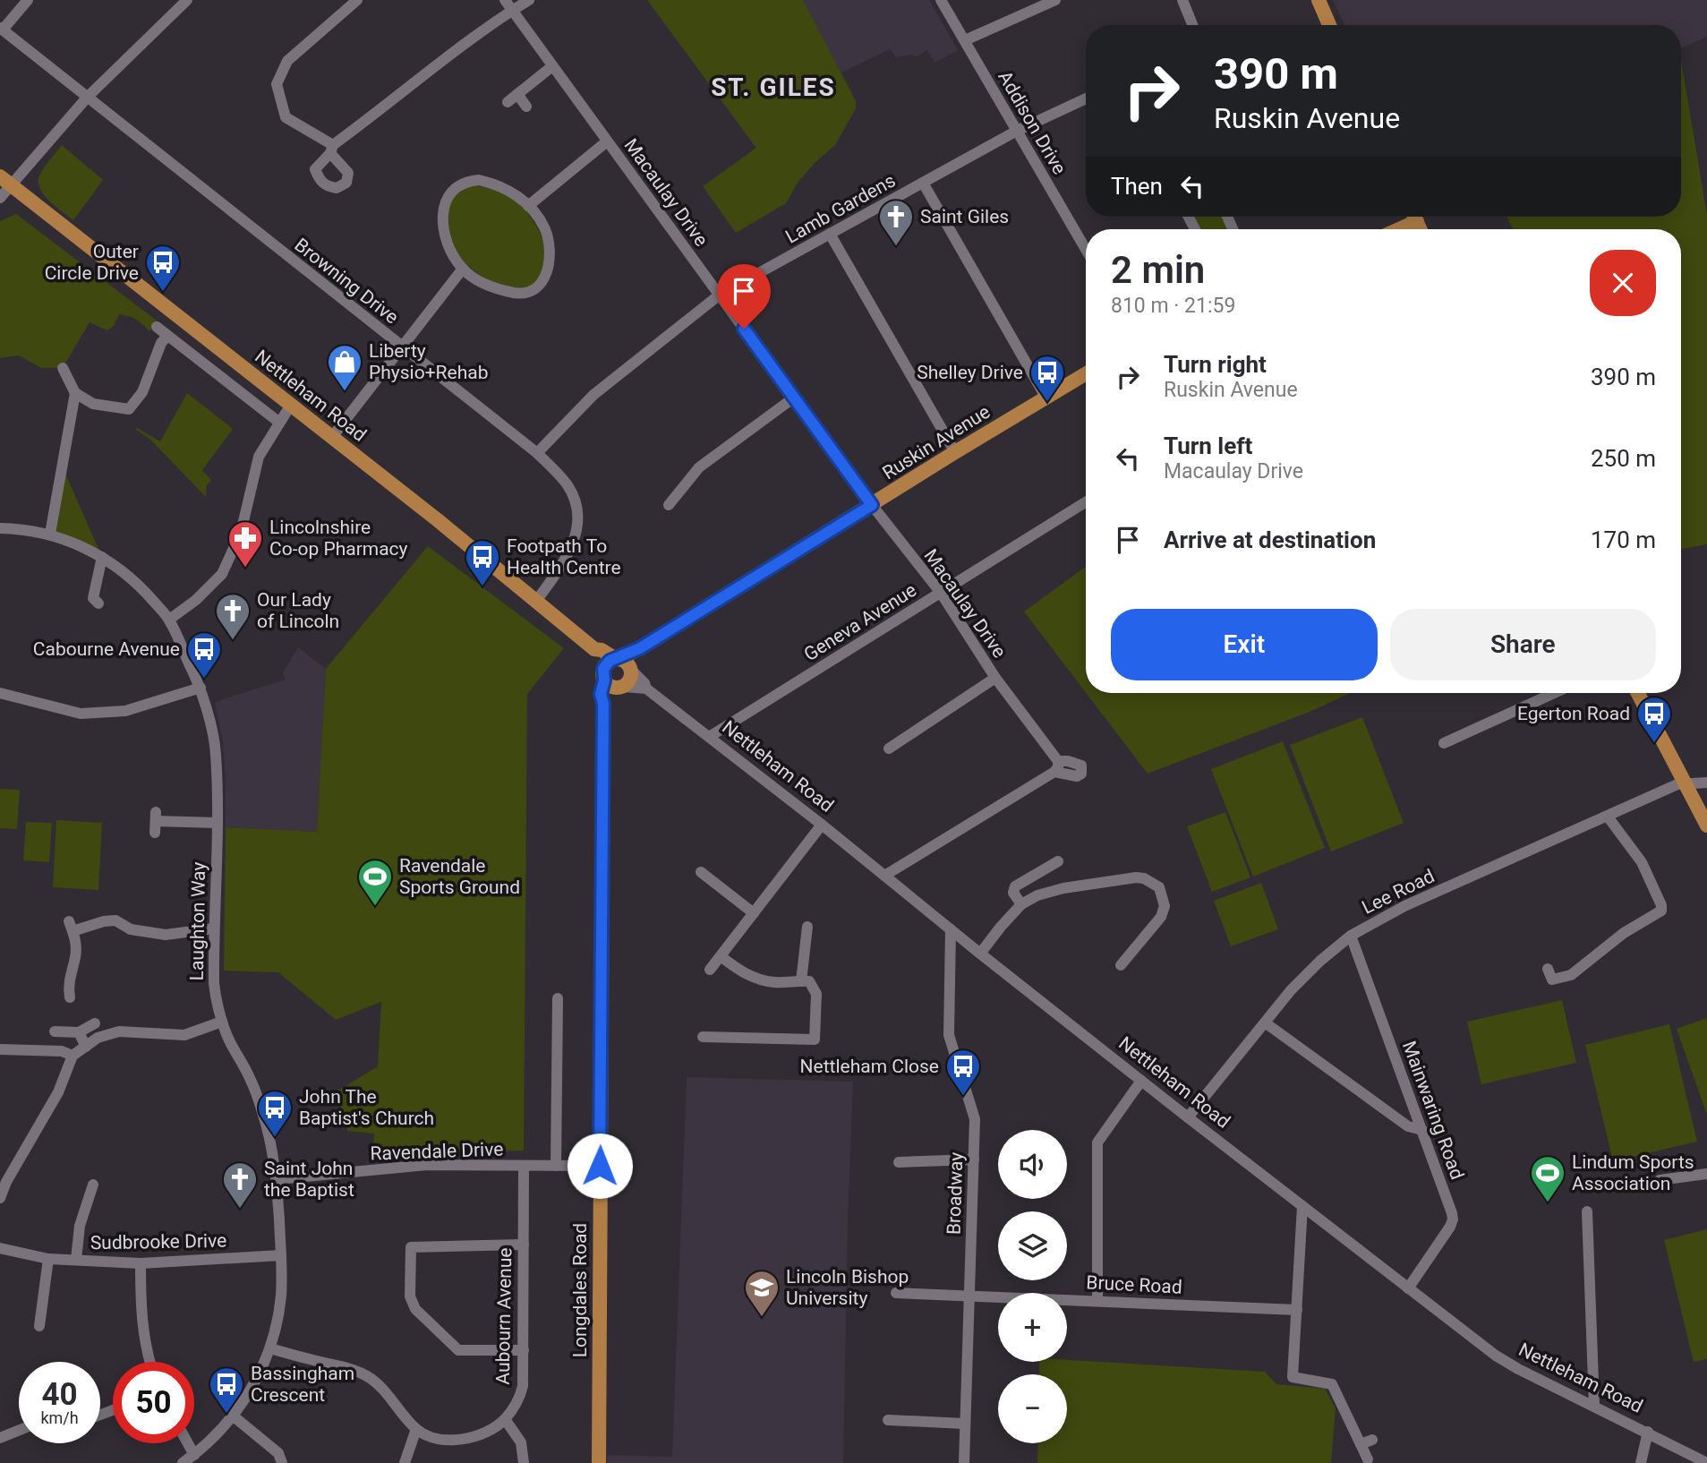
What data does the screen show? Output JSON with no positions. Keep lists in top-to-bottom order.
{
  "streets": {
    "main road": ["Nettleham Road", "Ruskin Avenue", "Longdales Road"],
    "street": [
      "Addison Drive",
      "Macaulay Drive",
      "Lamb Gardens",
      "Browning Drive",
      "Geneva Avenue",
      "Lee Road",
      "Laughton Way",
      "Mainwaring Road",
      "Ravendale Drive",
      "Broadway",
      "Sudbrooke Drive",
      "Bruce Road",
      "Aubourn Avenue"
    ]
  },
  "crossings": [
    ["Addison Drive", "Lamb Gardens"],
    ["Macaulay Drive", "Lamb Gardens"],
    ["Macaulay Drive", "Nettleham Road"],
    ["Macaulay Drive", "Ruskin Avenue"],
    ["Macaulay Drive", "Geneva Avenue"],
    ["Lamb Gardens", "Browning Drive"],
    ["Browning Drive", "Nettleham Road"],
    ["Nettleham Road", "Ruskin Avenue"],
    ["Nettleham Road", "Geneva Avenue"],
    ["Nettleham Road", "Lee Road"],
    ["Nettleham Road", "Mainwaring Road"],
    ["Nettleham Road", "Broadway"],
    ["Nettleham Road", "Longdales Road"],
    ["Ruskin Avenue", "Longdales Road"],
    ["Lee Road", "Mainwaring Road"],
    ["Laughton Way", "Ravendale Drive"],
    ["Laughton Way", "Sudbrooke Drive"],
    ["Ravendale Drive", "Longdales Road"],
    ["Ravendale Drive", "Aubourn Avenue"],
    ["Broadway", "Bruce Road"]
  ],
  "districts": ["ST. GILES"],
  "places": {
    "church": ["Saint Giles", "Our Lady of Lincoln", "Saint John the Baptist"],
    "bus stop": [
      "Outer Circle Drive",
      "Shelley Drive",
      "Footpath To Health Centre",
      "Cabourne Avenue",
      "Egerton Road",
      "Nettleham Close",
      "John The Baptist's Church",
      "Bassingham Crescent"
    ],
    "shop": ["Liberty Physio+Rehab"],
    "pharmacy": ["Lincolnshire Co-op Pharmacy"],
    "sports": ["Ravendale Sports Ground", "Lindum Sports Association"],
    "school or university": ["Lincoln Bishop University"]
  },
  "page": {
    "turn": ["390 m", "Ruskin Avenue"],
    "then": "Then",
    "heading": ["2 min", "810 m · 21:59"],
    "list": [
      {
        "name": "Turn right",
        "note": "Ruskin Avenue",
        "value": "390 m"
      },
      {
        "name": "Turn left",
        "note": "Macaulay Drive",
        "value": "250 m"
      },
      {
        "name": "Arrive at destination",
        "value": "170 m"
      }
    ],
    "buttons": ["Exit", "Share"],
    "map_buttons": ["+", "−"],
    "speed": "40 km/h",
    "limit": "50"
  }
}
